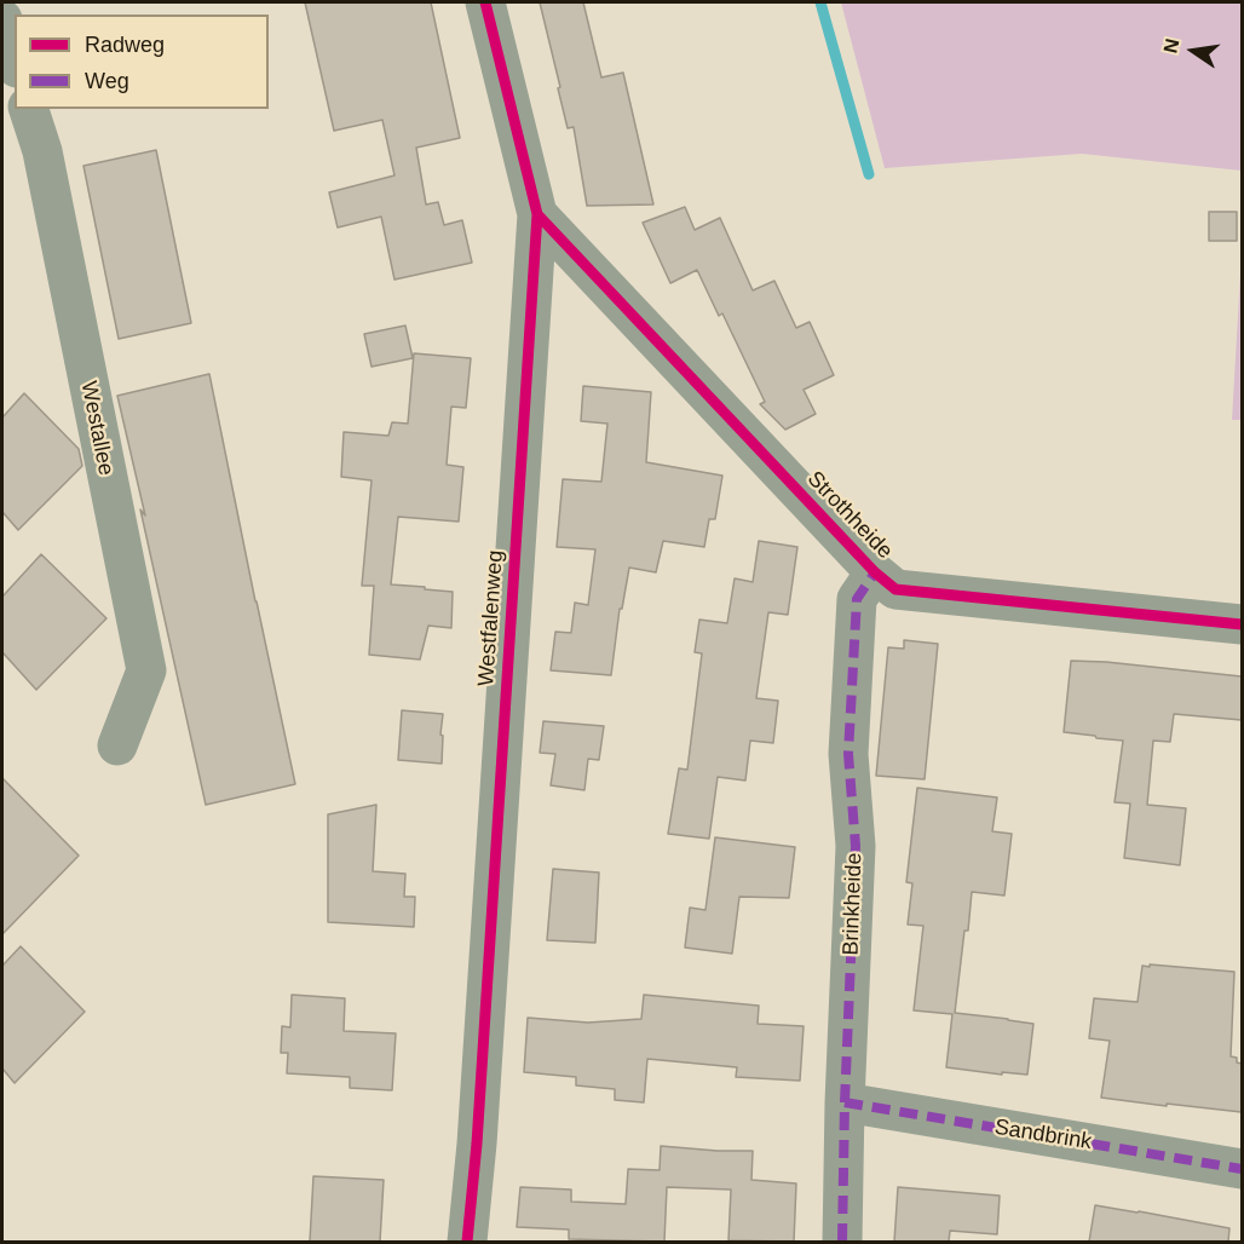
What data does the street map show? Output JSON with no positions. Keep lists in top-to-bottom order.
{
  "streets": {
    "street": [
      "Westallee",
      "Strothheide",
      "Westfalenweg",
      "Brinkheide",
      "Sandbrink"
    ]
  },
  "crossings": [
    ["Strothheide", "Westfalenweg"],
    ["Strothheide", "Brinkheide"],
    ["Brinkheide", "Sandbrink"]
  ],
  "legend": ["Radweg", "Weg"],
  "north": "left"
}
